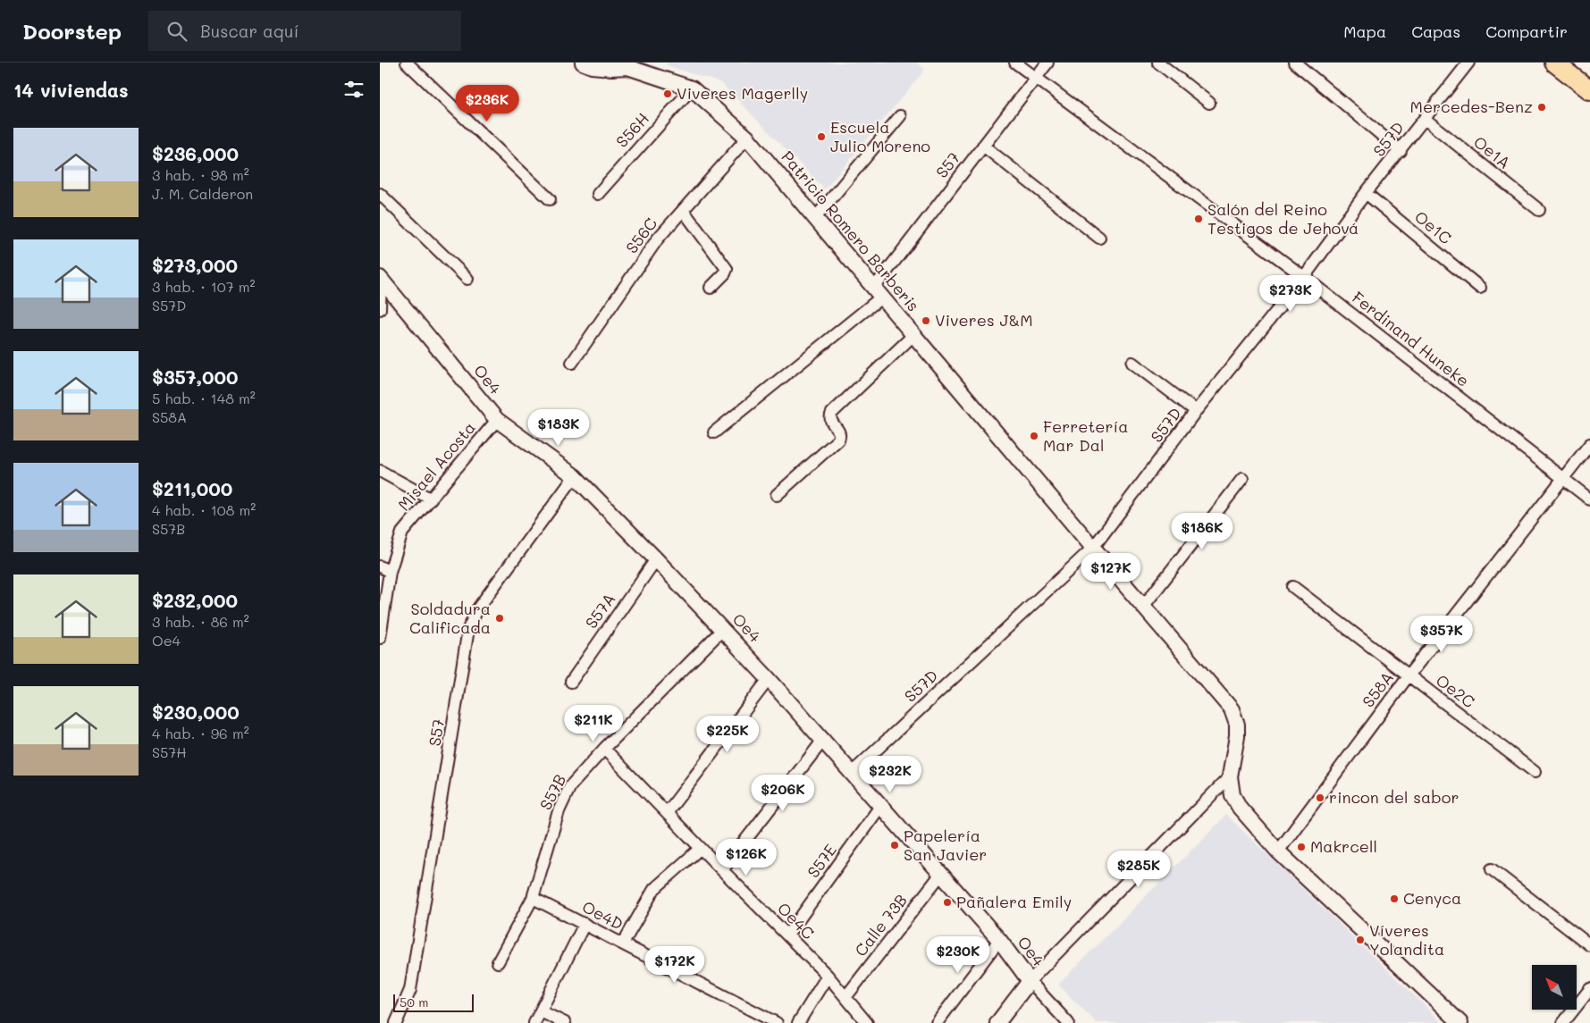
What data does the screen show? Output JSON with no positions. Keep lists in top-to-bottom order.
{
  "streets": {
    "street": [
      "S56H",
      "S57D",
      "Oe1A",
      "S57",
      "Oe1C",
      "Patricio Romero Barberis",
      "S56C",
      "Ferdinand Huneke",
      "Oe4",
      "Misael Acosta",
      "S57A",
      "S58A",
      "Oe2C",
      "S57B",
      "S57E",
      "Oe4D",
      "Oe4C",
      "Calle 73B"
    ]
  },
  "crossings": [
    ["S56H", "Patricio Romero Barberis"],
    ["S57D", "Oe1A"],
    ["S57D", "Oe1C"],
    ["S57D", "Patricio Romero Barberis"],
    ["S57D", "Ferdinand Huneke"],
    ["S57D", "Oe4"],
    ["S57", "Patricio Romero Barberis"],
    ["S57", "Ferdinand Huneke"],
    ["S57", "Oe4"],
    ["Patricio Romero Barberis", "S56C"],
    ["Patricio Romero Barberis", "S58A"],
    ["Ferdinand Huneke", "S58A"],
    ["Oe4", "Misael Acosta"],
    ["Oe4", "S57A"],
    ["Oe4", "S57B"],
    ["Oe4", "S57E"],
    ["Oe4", "Calle 73B"],
    ["S58A", "Oe2C"],
    ["S57B", "Oe4D"],
    ["S57B", "Oe4C"],
    ["S57E", "Oe4C"],
    ["Oe4C", "Calle 73B"]
  ],
  "places": [
    "Viveres Magerlly",
    "Mercedes-Benz",
    "Escuela Julio Moreno",
    "Salón del Reino Testigos de Jehová",
    "Viveres J&M",
    "Ferretería Mar Dal",
    "Soldadura Calificada",
    "rincon del sabor",
    "Papelería San Javier",
    "Makrcell",
    "Cenyca",
    "Pañalera Emily",
    "Víveres Yolandita"
  ],
  "scale_bar": "50 m",
  "north": "top left",
  "page": {
    "header": "Doorstep",
    "search": "Buscar aquí",
    "nav": ["Mapa", "Capas", "Compartir"],
    "heading": "14 viviendas",
    "price": [
      "$236K",
      "$273K",
      "$183K",
      "$186K",
      "$127K",
      "$357K",
      "$211K",
      "$225K",
      "$232K",
      "$206K",
      "$126K",
      "$285K",
      "$230K",
      "$172K"
    ],
    "list": [
      {
        "name": "$236,000",
        "note": "3 hab. · 98 m² · J. M. Calderon"
      },
      {
        "name": "$273,000",
        "note": "3 hab. · 107 m² · S57D"
      },
      {
        "name": "$357,000",
        "note": "5 hab. · 148 m² · S58A"
      },
      {
        "name": "$211,000",
        "note": "4 hab. · 108 m² · S57B"
      },
      {
        "name": "$232,000",
        "note": "3 hab. · 86 m² · Oe4"
      },
      {
        "name": "$230,000",
        "note": "4 hab. · 96 m² · S57H"
      }
    ],
    "scale": "50 m"
  }
}
